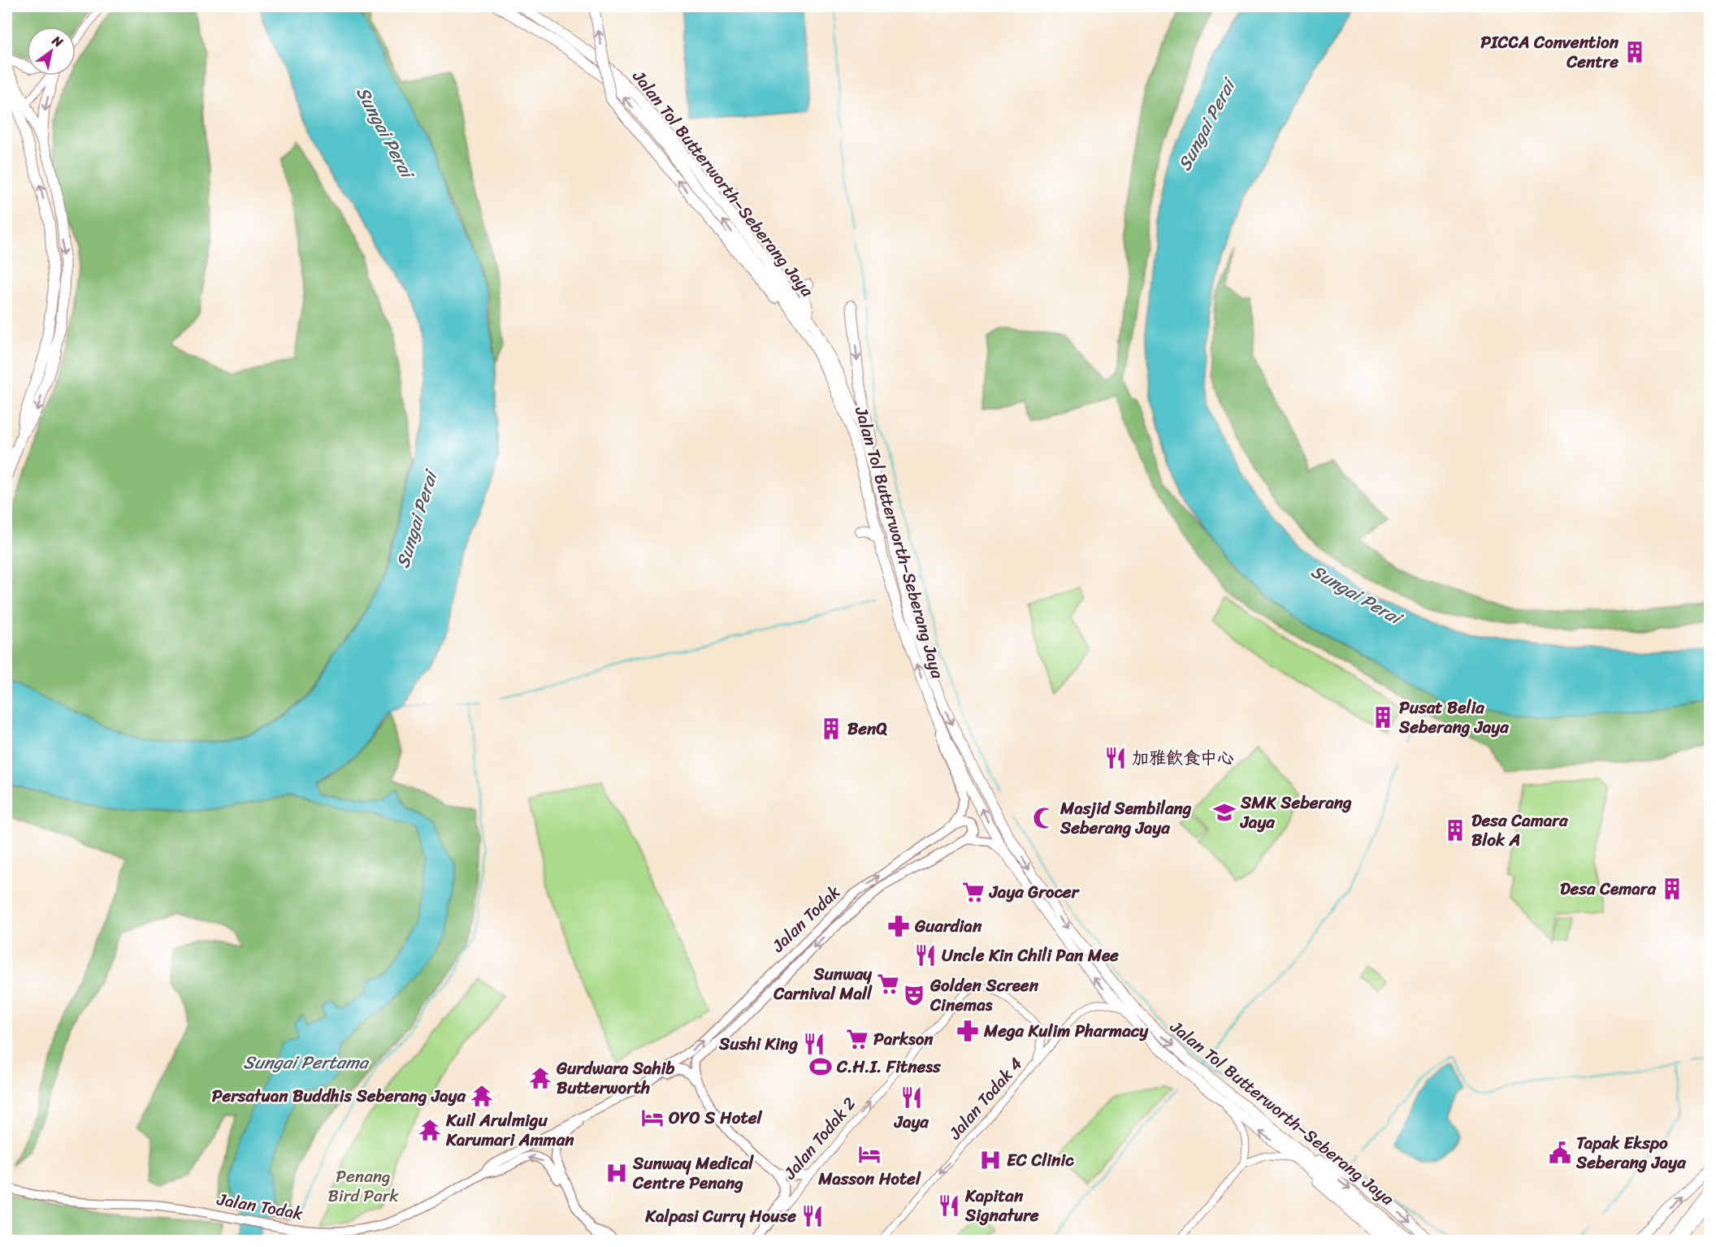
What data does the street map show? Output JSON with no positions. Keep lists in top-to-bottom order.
{
  "streets": {
    "highway": ["Jalan Tol Butterworth–Seberang Jaya"],
    "main road": ["Jalan Todak", "Jalan Todak 2"],
    "street": ["Jalan Todak 4"]
  },
  "crossings": [
    ["Jalan Tol Butterworth–Seberang Jaya", "Jalan Todak 4"],
    ["Jalan Todak 4", "Jalan Todak 2"]
  ],
  "one_way": ["Jalan Todak 4"],
  "water": ["Sungai Perai", "Sungai Pertama"],
  "parks": ["Penang Bird Park"],
  "places": {
    "building": [
      "PICCA Convention Centre",
      "Pusat Belia Seberang Jaya",
      "BenQ",
      "Desa Camara Blok A",
      "Desa Cemara"
    ],
    "restaurant": [
      "加雅飲食中心",
      "Uncle Kin Chili Pan Mee",
      "Sushi King",
      "Jaya",
      "Kapitan Signature",
      "Kalpasi Curry House"
    ],
    "school or university": ["SMK Seberang Jaya"],
    "mosque": ["Masjid Sembilang Seberang Jaya"],
    "supermarket": ["Jaya Grocer", "Sunway Carnival Mall", "Parkson"],
    "pharmacy": ["Guardian", "Mega Kulim Pharmacy"],
    "theatre": ["Golden Screen Cinemas"],
    "sports": ["C.H.I. Fitness"],
    "temple": ["Gurdwara Sahib Butterworth", "Persatuan Buddhis Seberang Jaya", "Kuil Arulmigu Karumari Amman"],
    "hotel": ["OYO S Hotel", "Masson Hotel"],
    "public building": ["Tapak Ekspo Seberang Jaya"],
    "hospital": ["EC Clinic", "Sunway Medical Centre Penang"]
  },
  "north": "top right"
}
